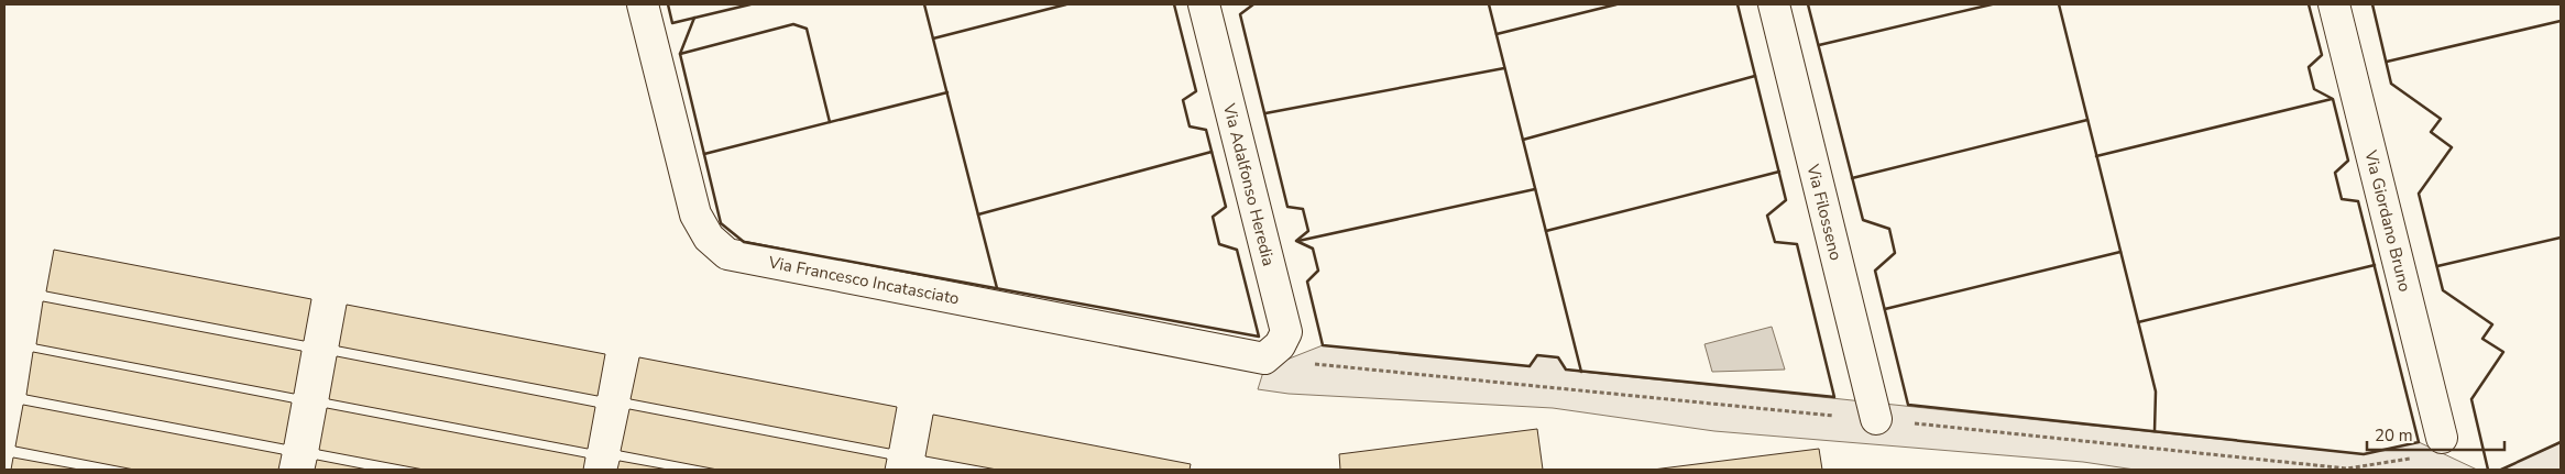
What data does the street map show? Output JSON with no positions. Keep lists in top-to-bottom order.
{
  "streets": {
    "street": [
      "Via Adalfonso Heredia",
      "Via Filosseno",
      "Via Giordano Bruno",
      "Via Francesco Incatasciato"
    ]
  },
  "crossings": [
    ["Via Adalfonso Heredia", "Via Francesco Incatasciato"]
  ],
  "scale_bar": "20 m"
}
